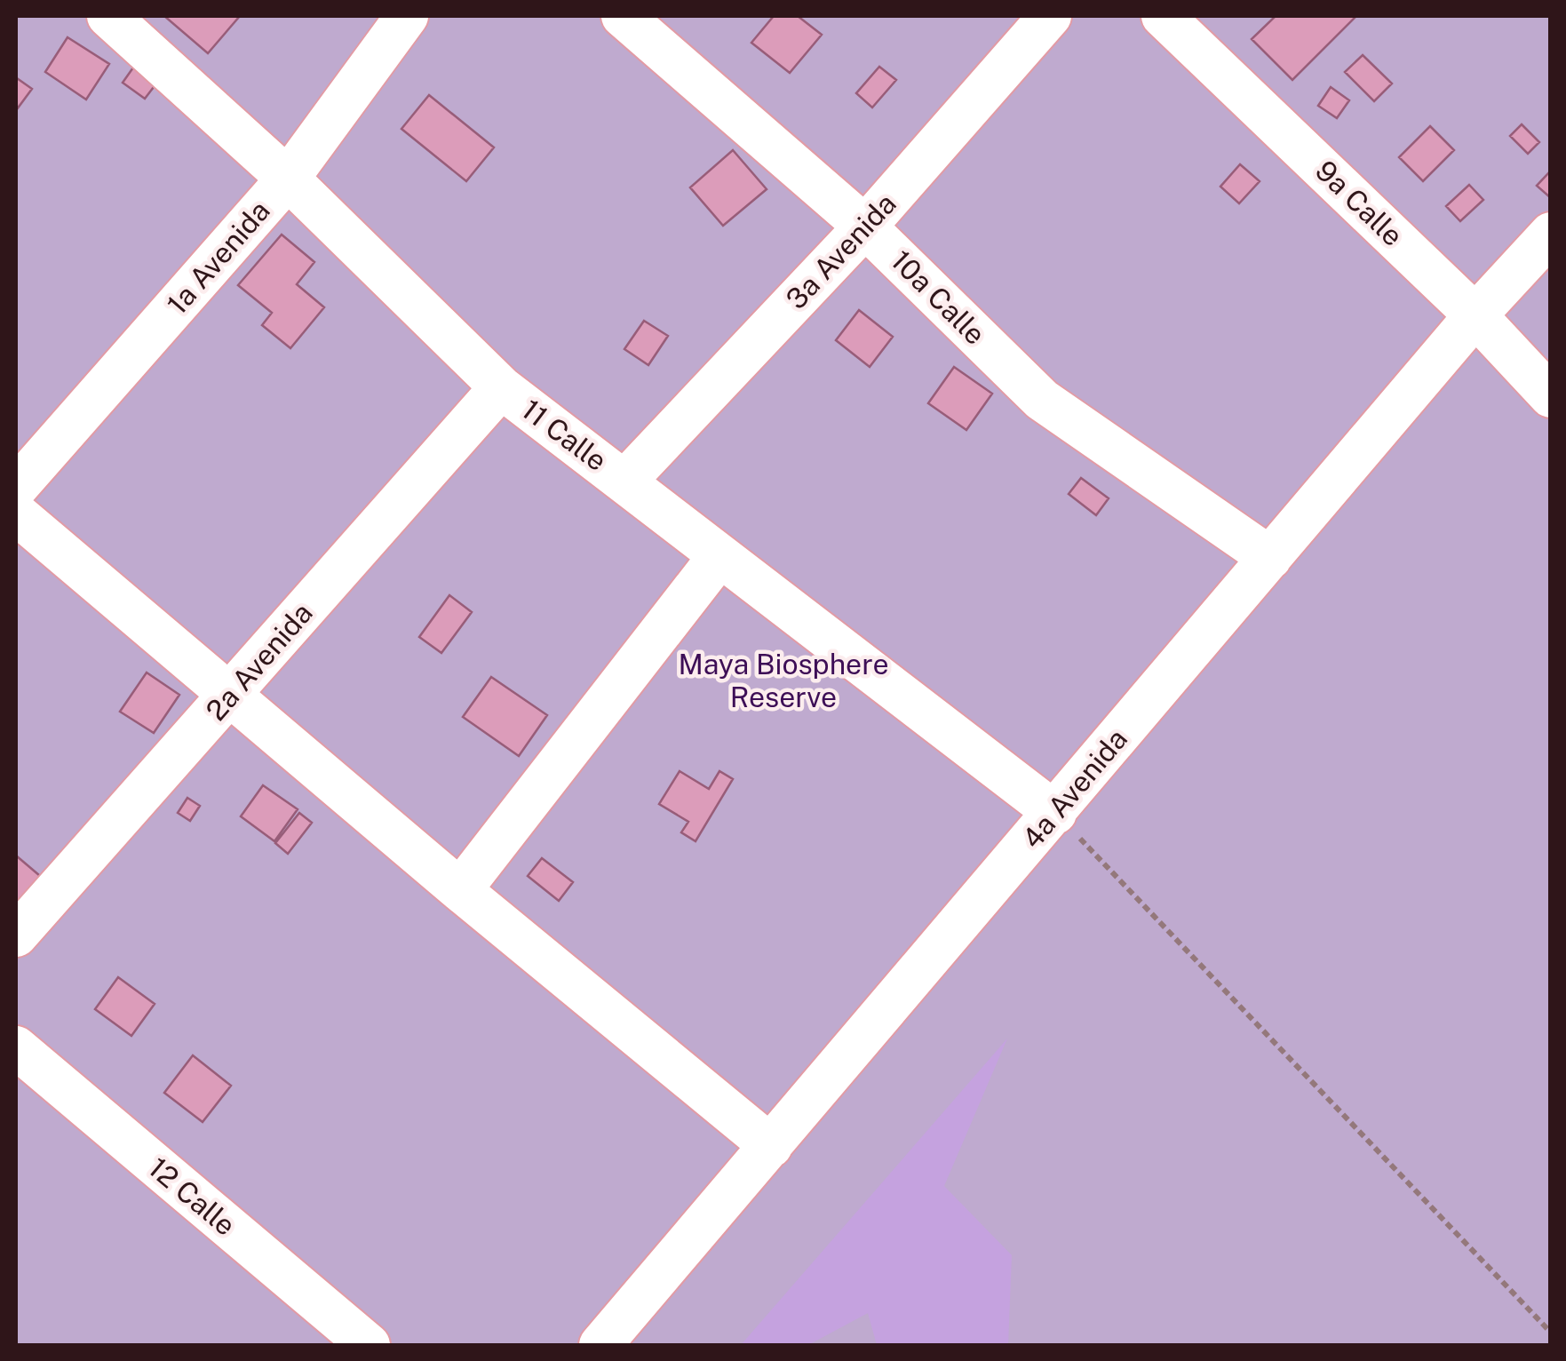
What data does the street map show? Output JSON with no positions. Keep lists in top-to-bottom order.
{
  "streets": {
    "street": [
      "9a Calle",
      "3a Avenida",
      "1a Avenida",
      "10a Calle",
      "11 Calle",
      "2a Avenida",
      "4a Avenida",
      "12 Calle"
    ]
  },
  "crossings": [
    ["9a Calle", "4a Avenida"],
    ["3a Avenida", "10a Calle"],
    ["3a Avenida", "11 Calle"],
    ["1a Avenida", "11 Calle"],
    ["10a Calle", "4a Avenida"],
    ["11 Calle", "2a Avenida"],
    ["11 Calle", "4a Avenida"]
  ],
  "parks": ["Maya Biosphere Reserve"]
}
